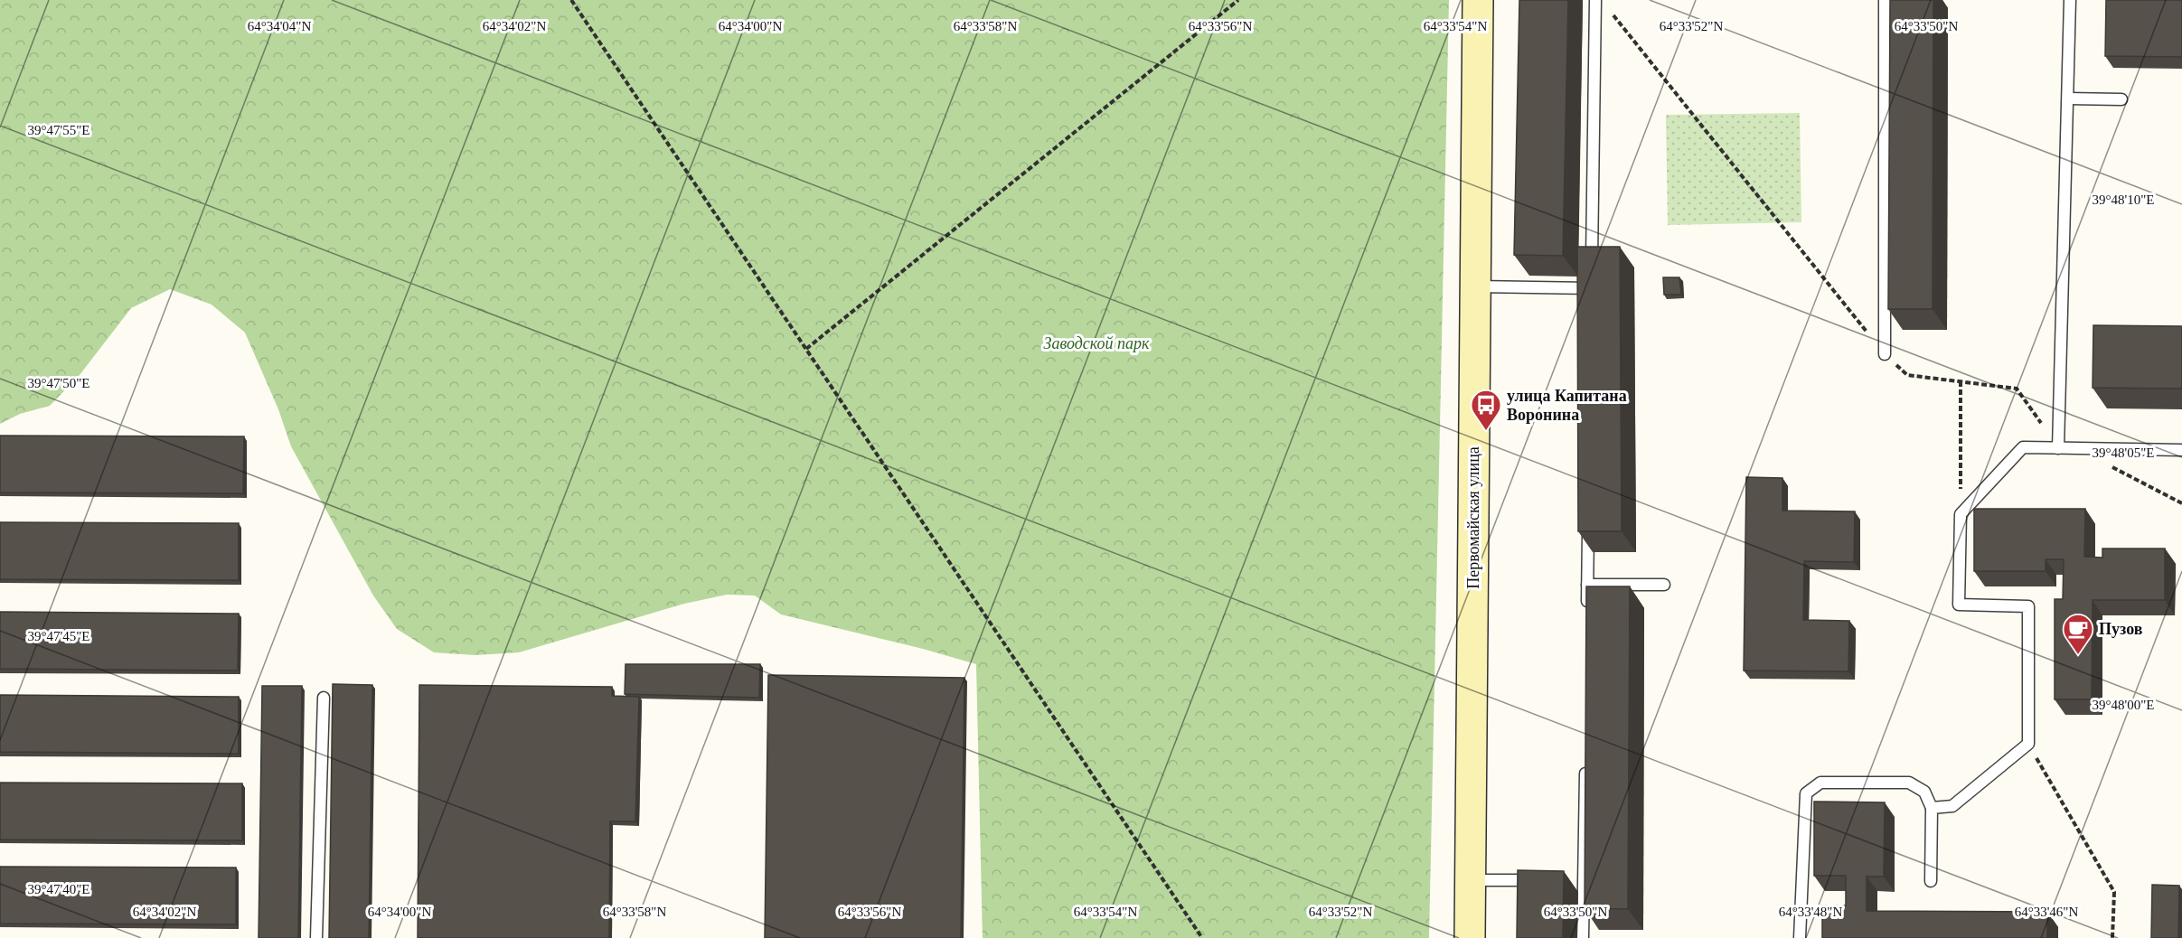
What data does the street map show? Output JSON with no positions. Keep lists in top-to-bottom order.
{
  "streets": {
    "street": ["Первомайская улица"]
  },
  "parks": ["Заводской парк"],
  "places": {
    "bus stop": ["улица Капитана Воронина"],
    "cafe": ["Пузов"]
  },
  "coordinates": [
    "64°34'04\"N",
    "64°34'02\"N",
    "64°34'00\"N",
    "64°33'58\"N",
    "64°33'56\"N",
    "64°33'54\"N",
    "64°33'52\"N",
    "64°33'50\"N",
    "39°47'55\"E",
    "39°48'10\"E",
    "39°47'50\"E",
    "39°48'05\"E",
    "39°47'45\"E",
    "39°48'00\"E",
    "39°47'40\"E",
    "64°33'48\"N",
    "64°33'46\"N"
  ]
}
